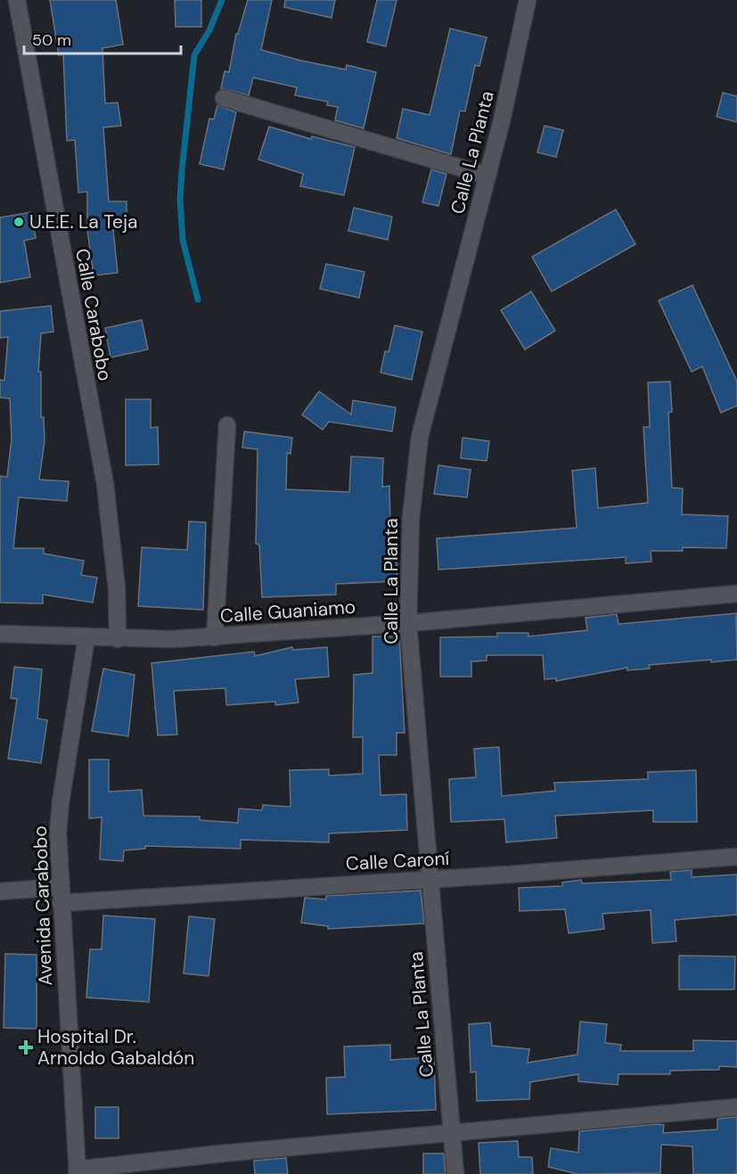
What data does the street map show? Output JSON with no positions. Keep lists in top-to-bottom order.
{
  "streets": {
    "street": [
      "Calle La Planta",
      "Calle Carabobo",
      "Calle Guaniamo",
      "Calle Caroní",
      "Avenida Carabobo"
    ]
  },
  "crossings": [
    ["Calle La Planta", "Calle Guaniamo"],
    ["Calle La Planta", "Calle Caroní"],
    ["Calle Carabobo", "Calle Guaniamo"],
    ["Calle Guaniamo", "Avenida Carabobo"],
    ["Calle Caroní", "Avenida Carabobo"]
  ],
  "places": {
    "other": ["U.E.E. La Teja"],
    "health": ["Hospital Dr. Arnoldo Gabaldón"]
  },
  "scale_bar": "50 m"
}
